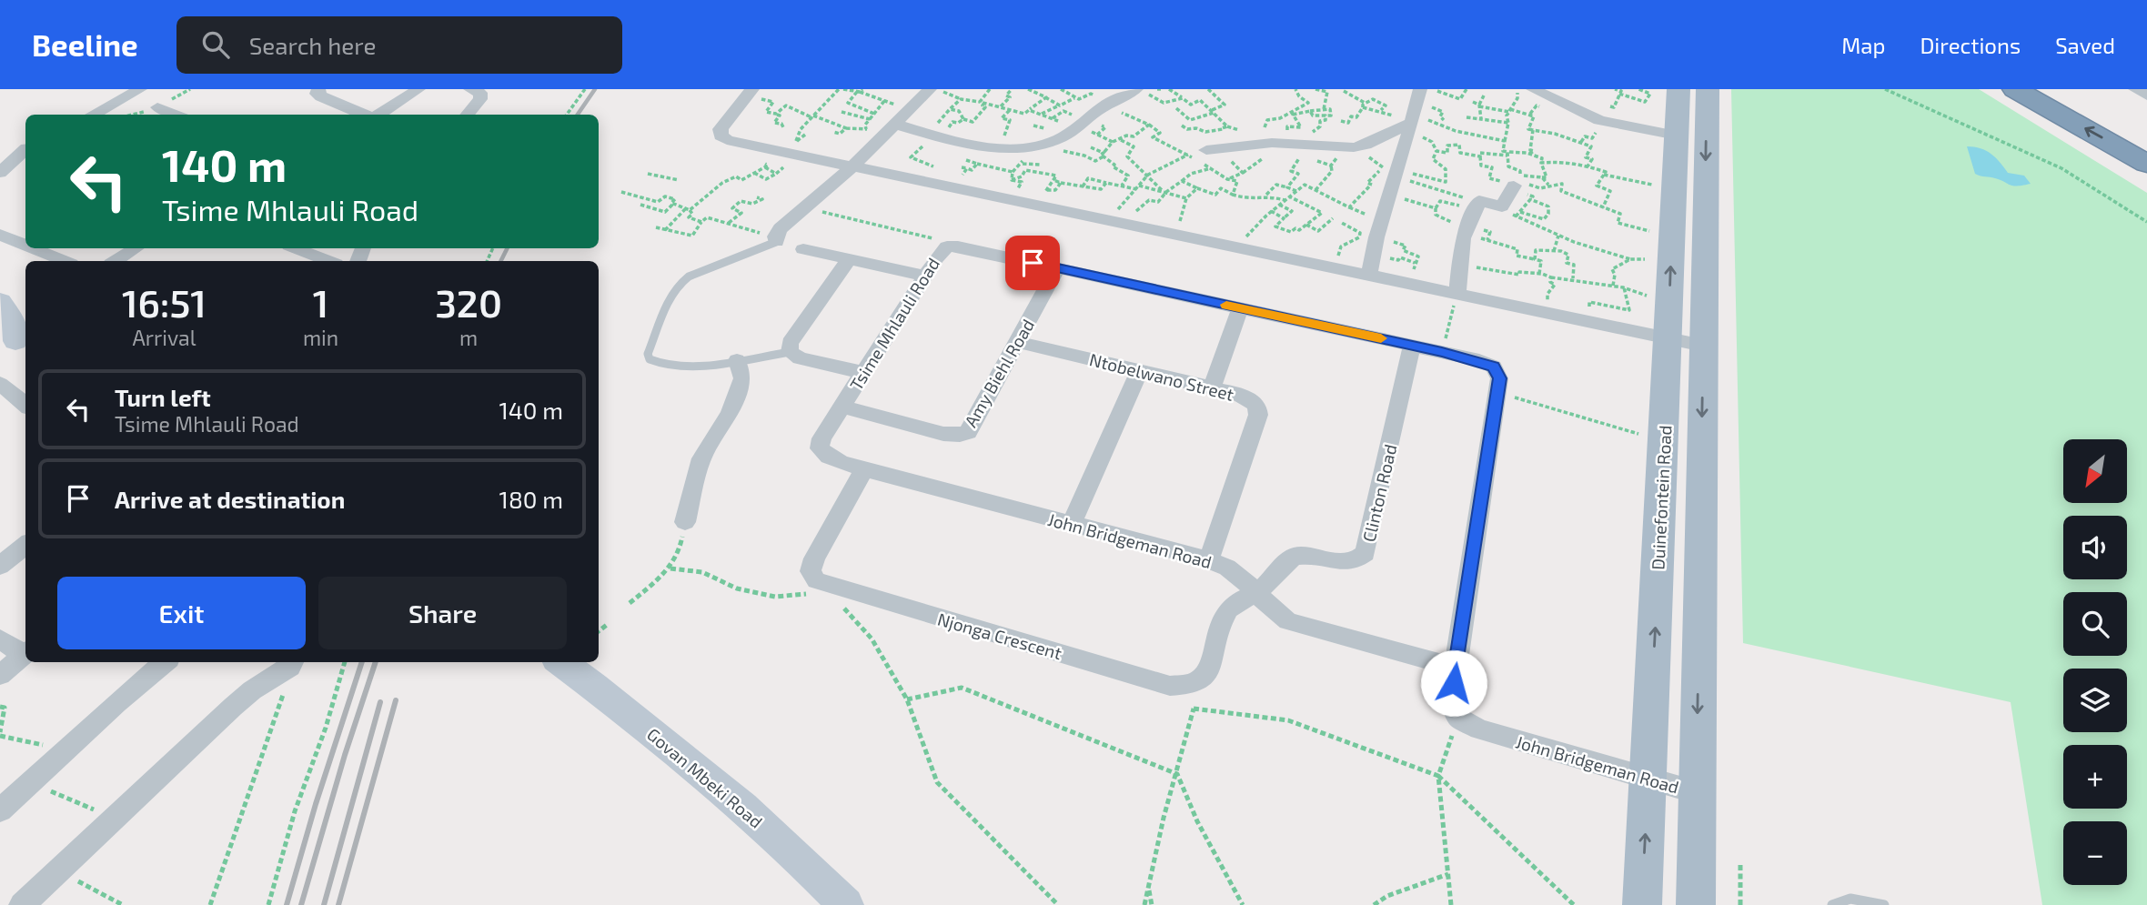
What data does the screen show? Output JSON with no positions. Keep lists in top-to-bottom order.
{
  "streets": {
    "main road": ["Duinefontein Road", "Govan Mbeki Road"],
    "street": [
      "Tsime Mhlauli Road",
      "Amy Biehl Road",
      "Ntobelwano Street",
      "Clinton Road",
      "John Bridgeman Road",
      "Njonga Crescent"
    ]
  },
  "crossings": [
    ["Tsime Mhlauli Road", "Amy Biehl Road"],
    ["Tsime Mhlauli Road", "Clinton Road"],
    ["Tsime Mhlauli Road", "John Bridgeman Road"],
    ["Amy Biehl Road", "Ntobelwano Street"],
    ["Ntobelwano Street", "John Bridgeman Road"],
    ["Clinton Road", "John Bridgeman Road"],
    ["Duinefontein Road", "John Bridgeman Road"]
  ],
  "north": "bottom left",
  "page": {
    "header": "Beeline",
    "search": "Search here",
    "nav": ["Map", "Directions", "Saved"],
    "turn": ["140 m", "Tsime Mhlauli Road"],
    "eta": [
      "16:51",
      "Arrival",
      "1",
      "min",
      "320",
      "m"
    ],
    "list": [
      {
        "name": "Turn left",
        "note": "Tsime Mhlauli Road",
        "value": "140 m"
      },
      {
        "name": "Arrive at destination",
        "value": "180 m"
      }
    ],
    "map_buttons": ["+", "−"],
    "buttons": ["Exit", "Share"]
  }
}
